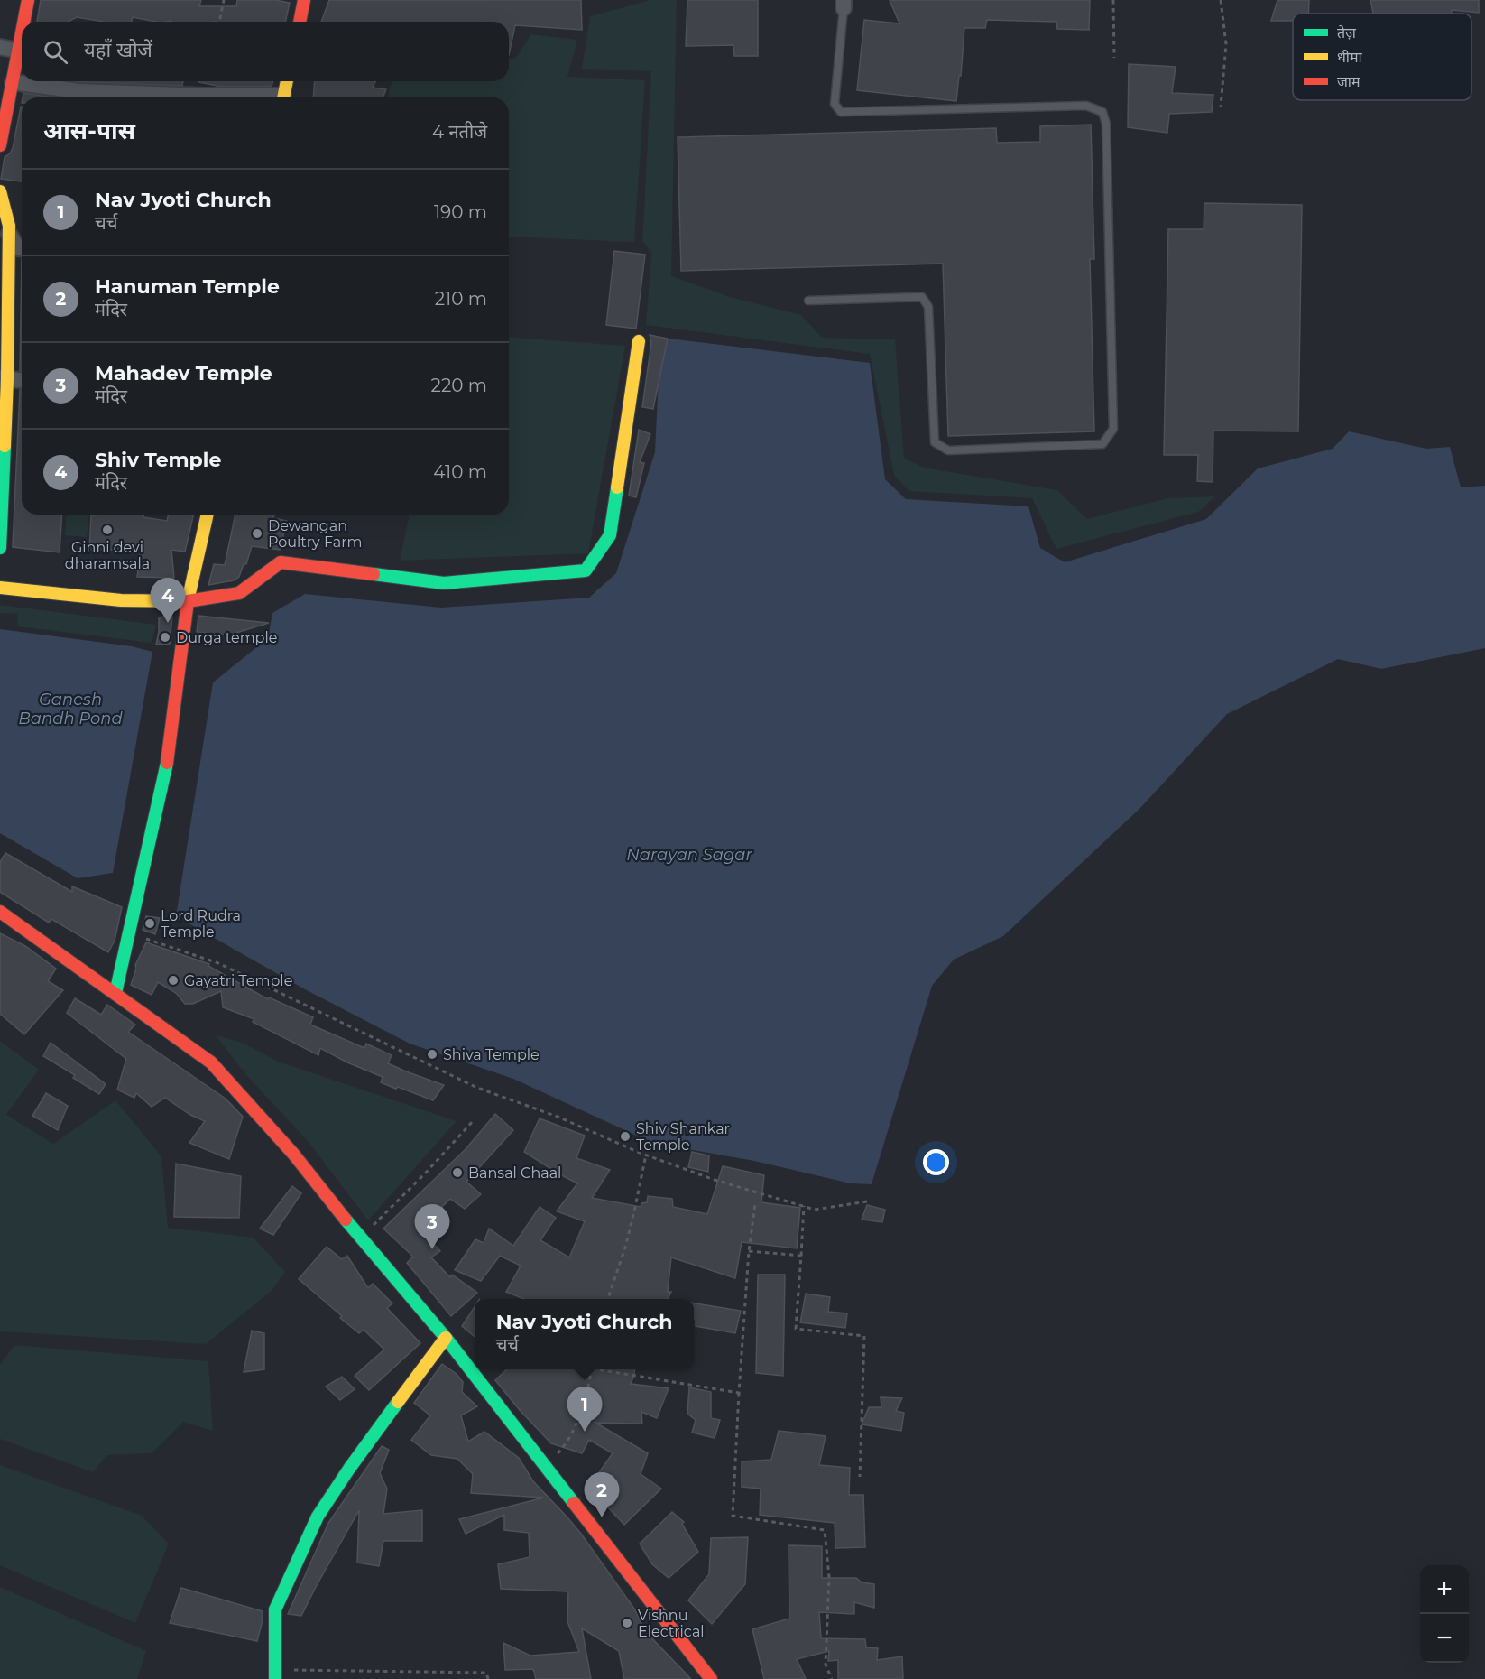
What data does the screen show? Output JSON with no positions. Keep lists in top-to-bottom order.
{
  "water": ["Ganesh Bandh Pond", "Narayan Sagar"],
  "places": [
    "Ginni devi dharamsala",
    "Dewangan Poultry Farm",
    "Durga temple",
    "Lord Rudra Temple",
    "Gayatri Temple",
    "Shiva Temple",
    "Shiv Shankar Temple",
    "Bansal Chaal",
    "Vishnu Electrical"
  ],
  "legend": ["तेज़", "धीमा", "जाम"],
  "page": {
    "search": "यहाँ खोजें",
    "heading": ["आस-पास", "4 नतीजे"],
    "list": [
      {
        "mark": "1",
        "name": "Nav Jyoti Church",
        "note": "चर्च",
        "value": "190 m"
      },
      {
        "mark": "2",
        "name": "Hanuman Temple",
        "note": "मंदिर",
        "value": "210 m"
      },
      {
        "mark": "3",
        "name": "Mahadev Temple",
        "note": "मंदिर",
        "value": "220 m"
      },
      {
        "mark": "4",
        "name": "Shiv Temple",
        "note": "मंदिर",
        "value": "410 m"
      }
    ],
    "pins": [
      "4",
      "3",
      "1",
      "2"
    ],
    "popup": ["Nav Jyoti Church", "चर्च"],
    "map_buttons": ["+", "−"]
  }
}
